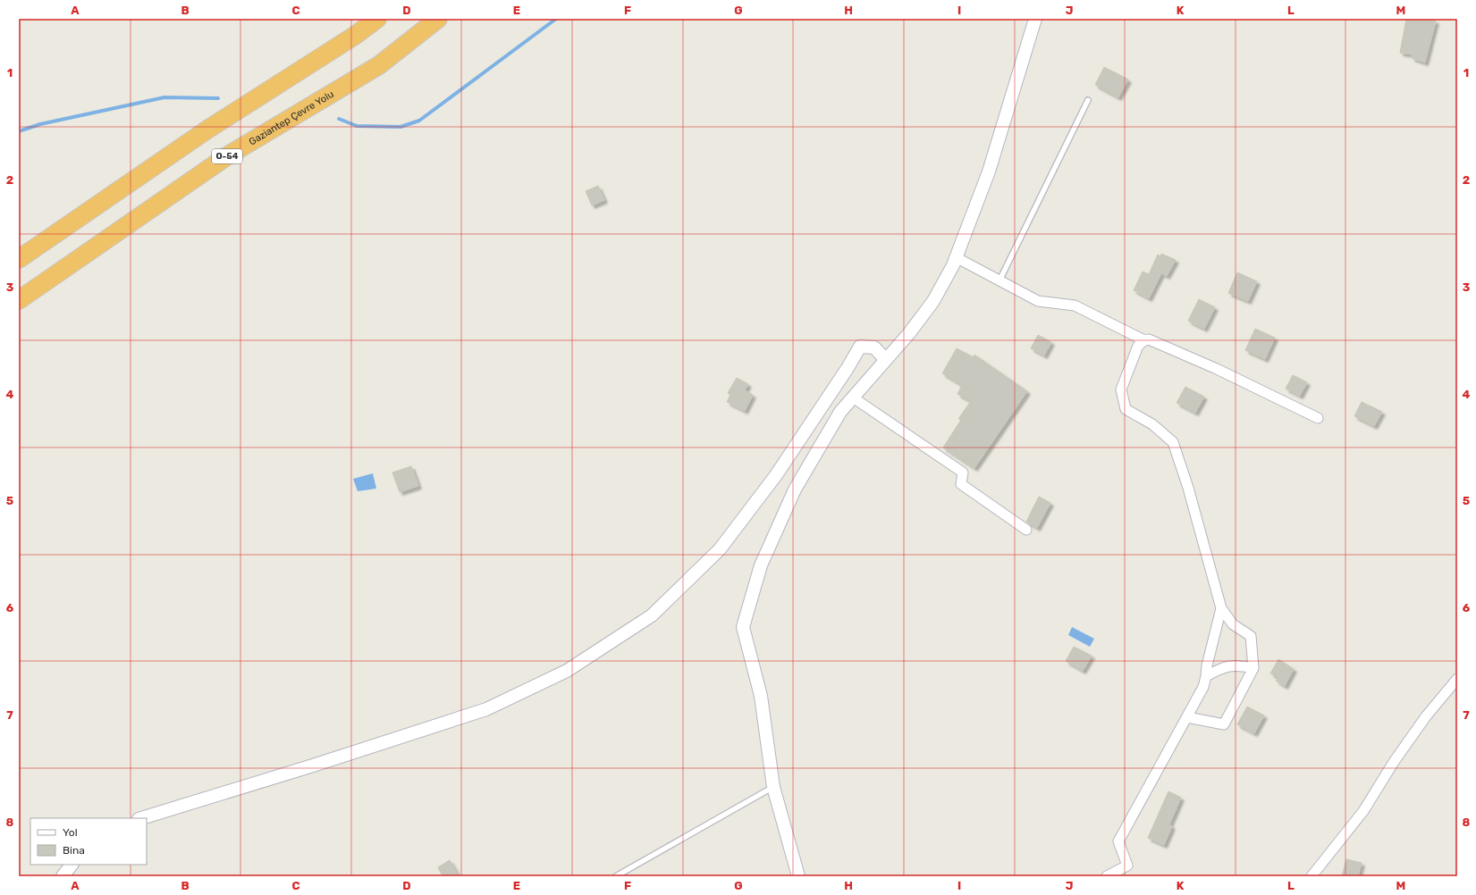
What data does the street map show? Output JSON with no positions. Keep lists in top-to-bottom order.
{
  "streets": {
    "highway": ["Gaziantep Çevre Yolu", "O-54"]
  },
  "legend": ["Yol", "Bina"],
  "grid": {
    "columns": [
      "A",
      "B",
      "C",
      "D",
      "E",
      "F",
      "G",
      "H",
      "I",
      "J",
      "K",
      "L",
      "M"
    ],
    "rows": [
      "1",
      "2",
      "3",
      "4",
      "5",
      "6",
      "7",
      "8"
    ]
  }
}
